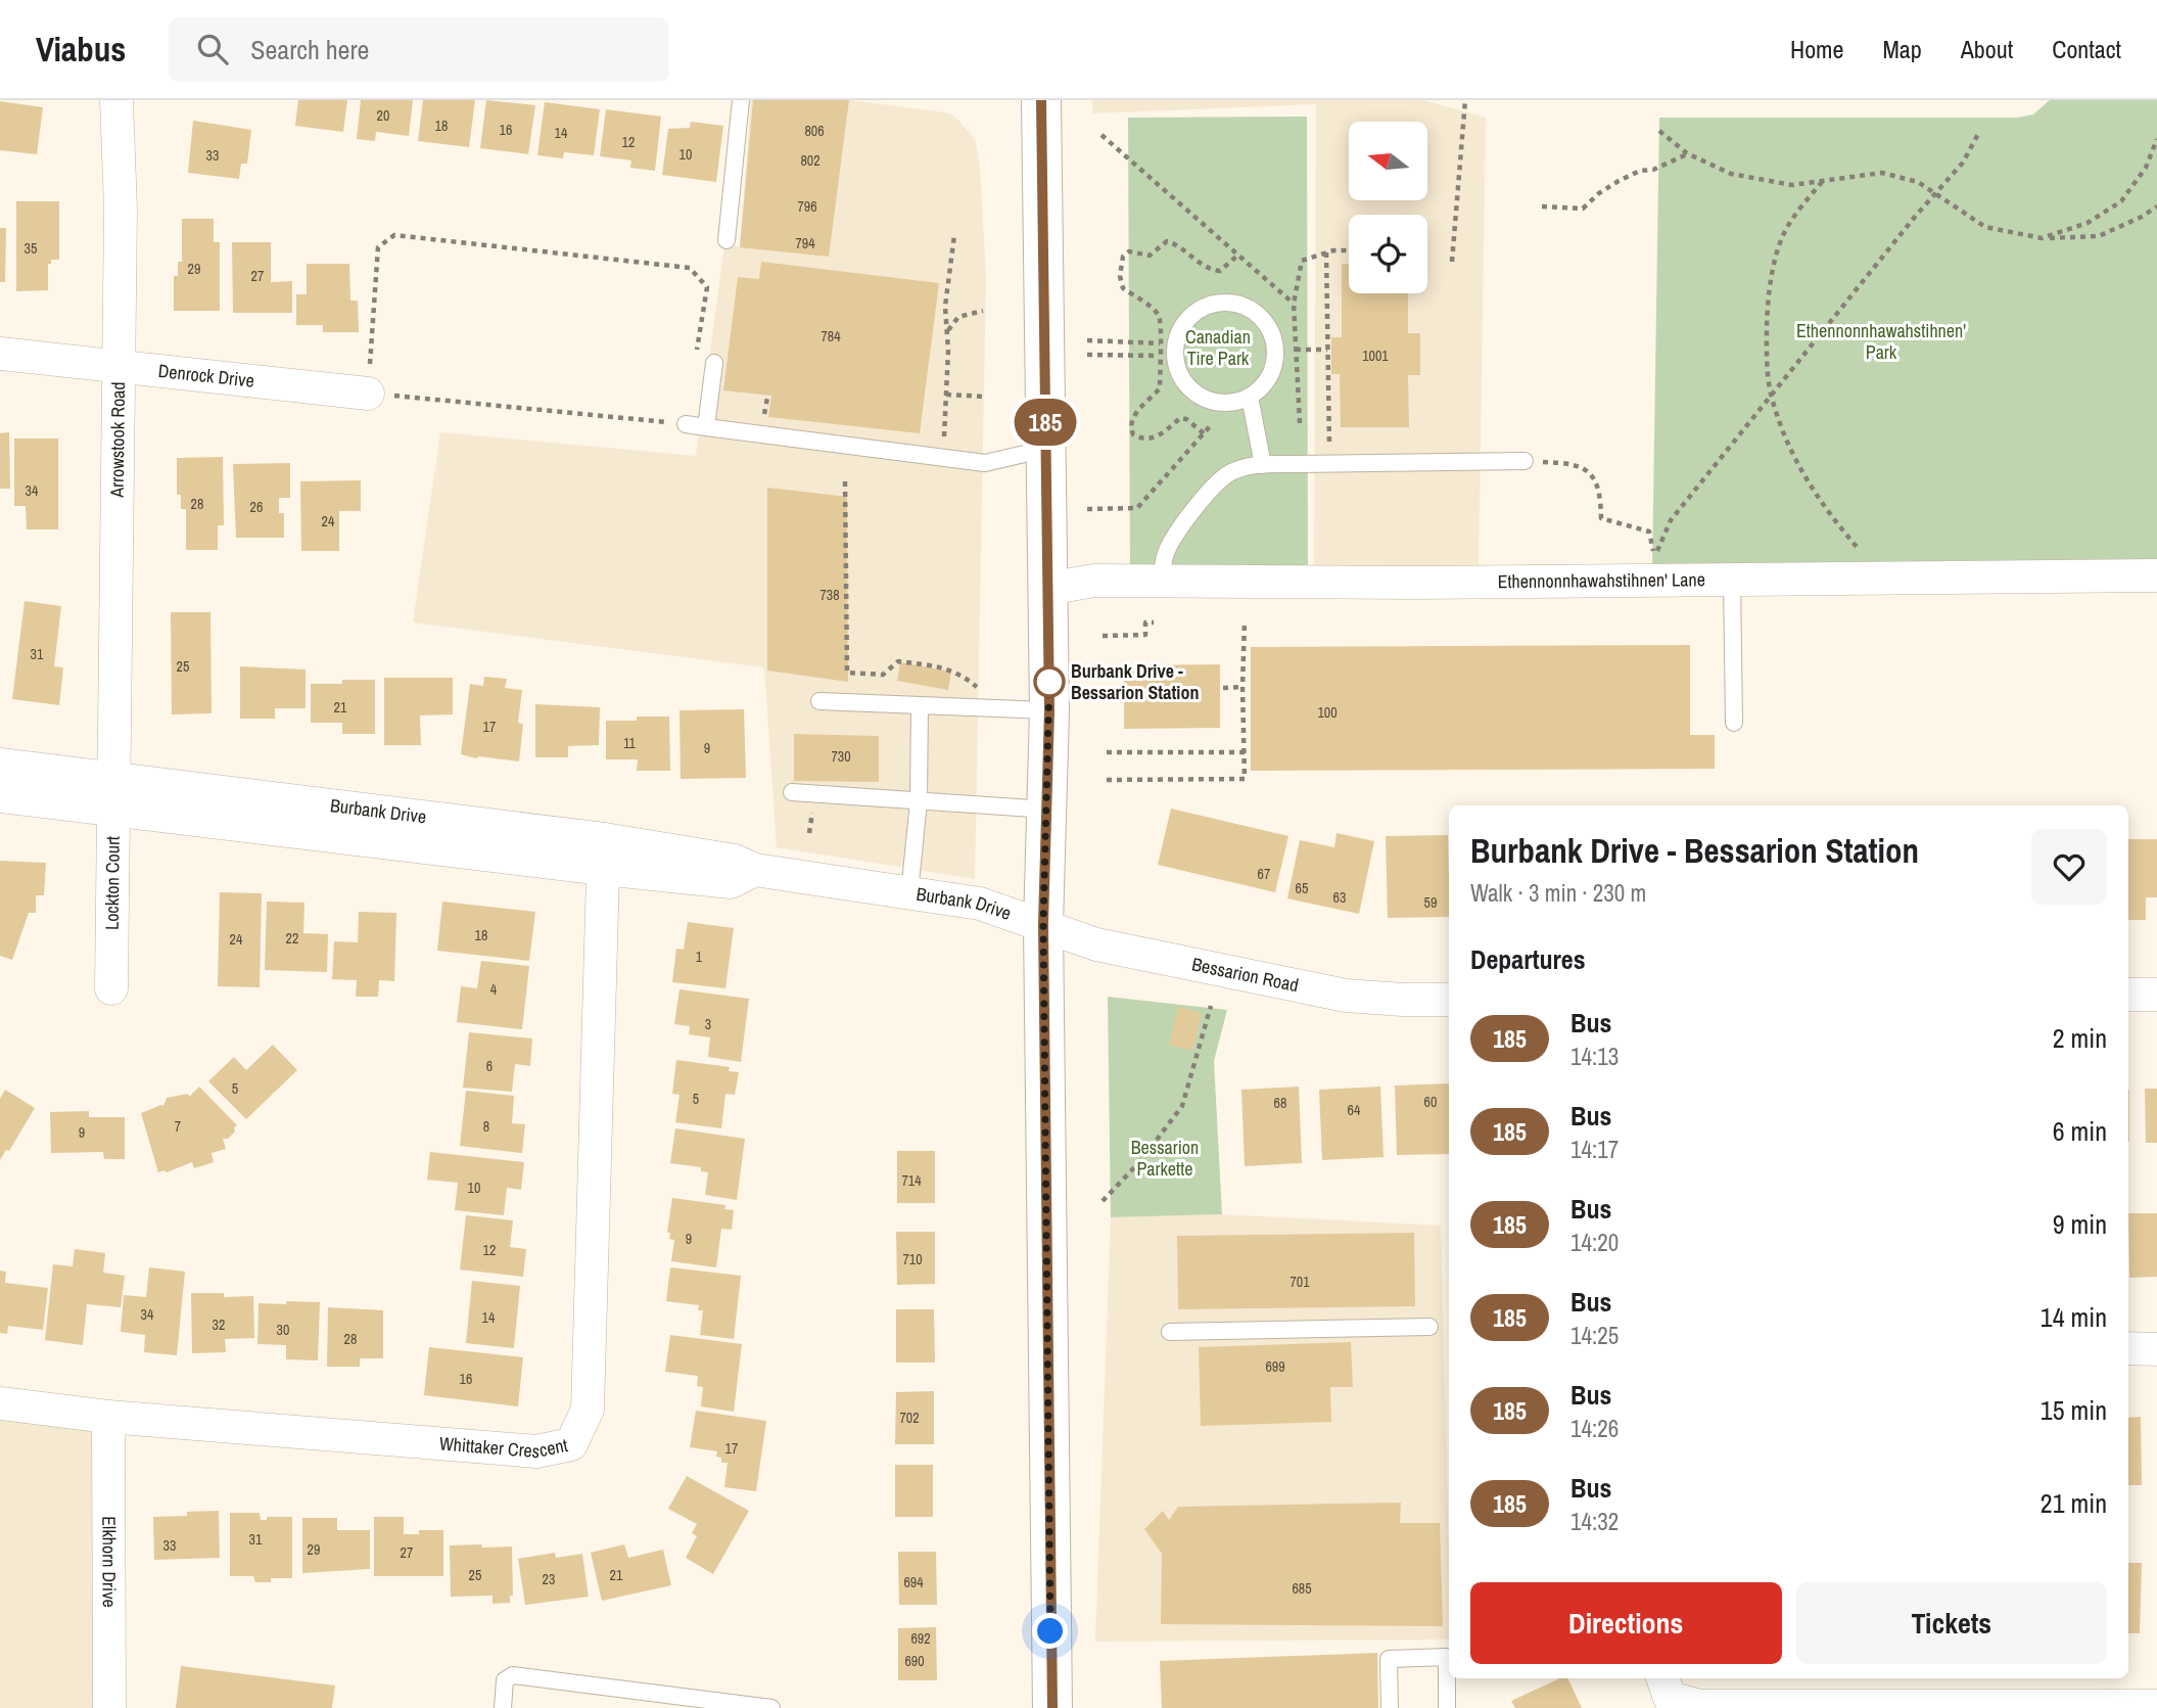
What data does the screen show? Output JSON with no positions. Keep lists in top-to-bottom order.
{
  "streets": {
    "street": [
      "Denrock Drive",
      "Arrowstook Road",
      "Ethennonnhawahstihnen' Lane",
      "Burbank Drive",
      "Lockton Court",
      "Bessarion Road",
      "Whittaker Crescent",
      "Elkhorn Drive"
    ]
  },
  "crossings": [
    ["Denrock Drive", "Arrowstook Road"],
    ["Arrowstook Road", "Burbank Drive"],
    ["Arrowstook Road", "Lockton Court"],
    ["Burbank Drive", "Lockton Court"],
    ["Burbank Drive", "Bessarion Road"],
    ["Burbank Drive", "Whittaker Crescent"],
    ["Whittaker Crescent", "Elkhorn Drive"]
  ],
  "parks": ["Ethennonnhawahstihnen' Park", "Canadian Tire Park", "Bessarion Parkette"],
  "places": ["Burbank Drive - Bessarion Station"],
  "lines": ["bus line 185"],
  "house_numbers": [
    "20",
    "18",
    "16",
    "806",
    "14",
    "12",
    "10",
    "33",
    "802",
    "796",
    "794",
    "35",
    "29",
    "27",
    "784",
    "1001",
    "34",
    "28",
    "26",
    "24",
    "738",
    "31",
    "25",
    "21",
    "100",
    "17",
    "11",
    "9",
    "730",
    "67",
    "65",
    "63",
    "59",
    "18",
    "22",
    "24",
    "1",
    "4",
    "3",
    "6",
    "5",
    "5",
    "60",
    "68",
    "64",
    "7",
    "8",
    "9",
    "714",
    "10",
    "9",
    "12",
    "710",
    "701",
    "34",
    "14",
    "32",
    "30",
    "28",
    "699",
    "16",
    "702",
    "17",
    "31",
    "33",
    "29",
    "27",
    "25",
    "21",
    "23",
    "694",
    "685",
    "692",
    "690"
  ],
  "north": "left",
  "page": {
    "header": "Viabus",
    "search": "Search here",
    "nav": [
      "Home",
      "Map",
      "About",
      "Contact"
    ],
    "on_map": "185",
    "heading": [
      ["Burbank Drive - Bessarion Station", "Walk · 3 min · 230 m"],
      "Departures"
    ],
    "list": [
      {
        "mark": "185",
        "name": "Bus",
        "note": "14:13",
        "value": "2 min"
      },
      {
        "mark": "185",
        "name": "Bus",
        "note": "14:17",
        "value": "6 min"
      },
      {
        "mark": "185",
        "name": "Bus",
        "note": "14:20",
        "value": "9 min"
      },
      {
        "mark": "185",
        "name": "Bus",
        "note": "14:25",
        "value": "14 min"
      },
      {
        "mark": "185",
        "name": "Bus",
        "note": "14:26",
        "value": "15 min"
      },
      {
        "mark": "185",
        "name": "Bus",
        "note": "14:32",
        "value": "21 min"
      }
    ],
    "buttons": ["Directions", "Tickets"]
  }
}
